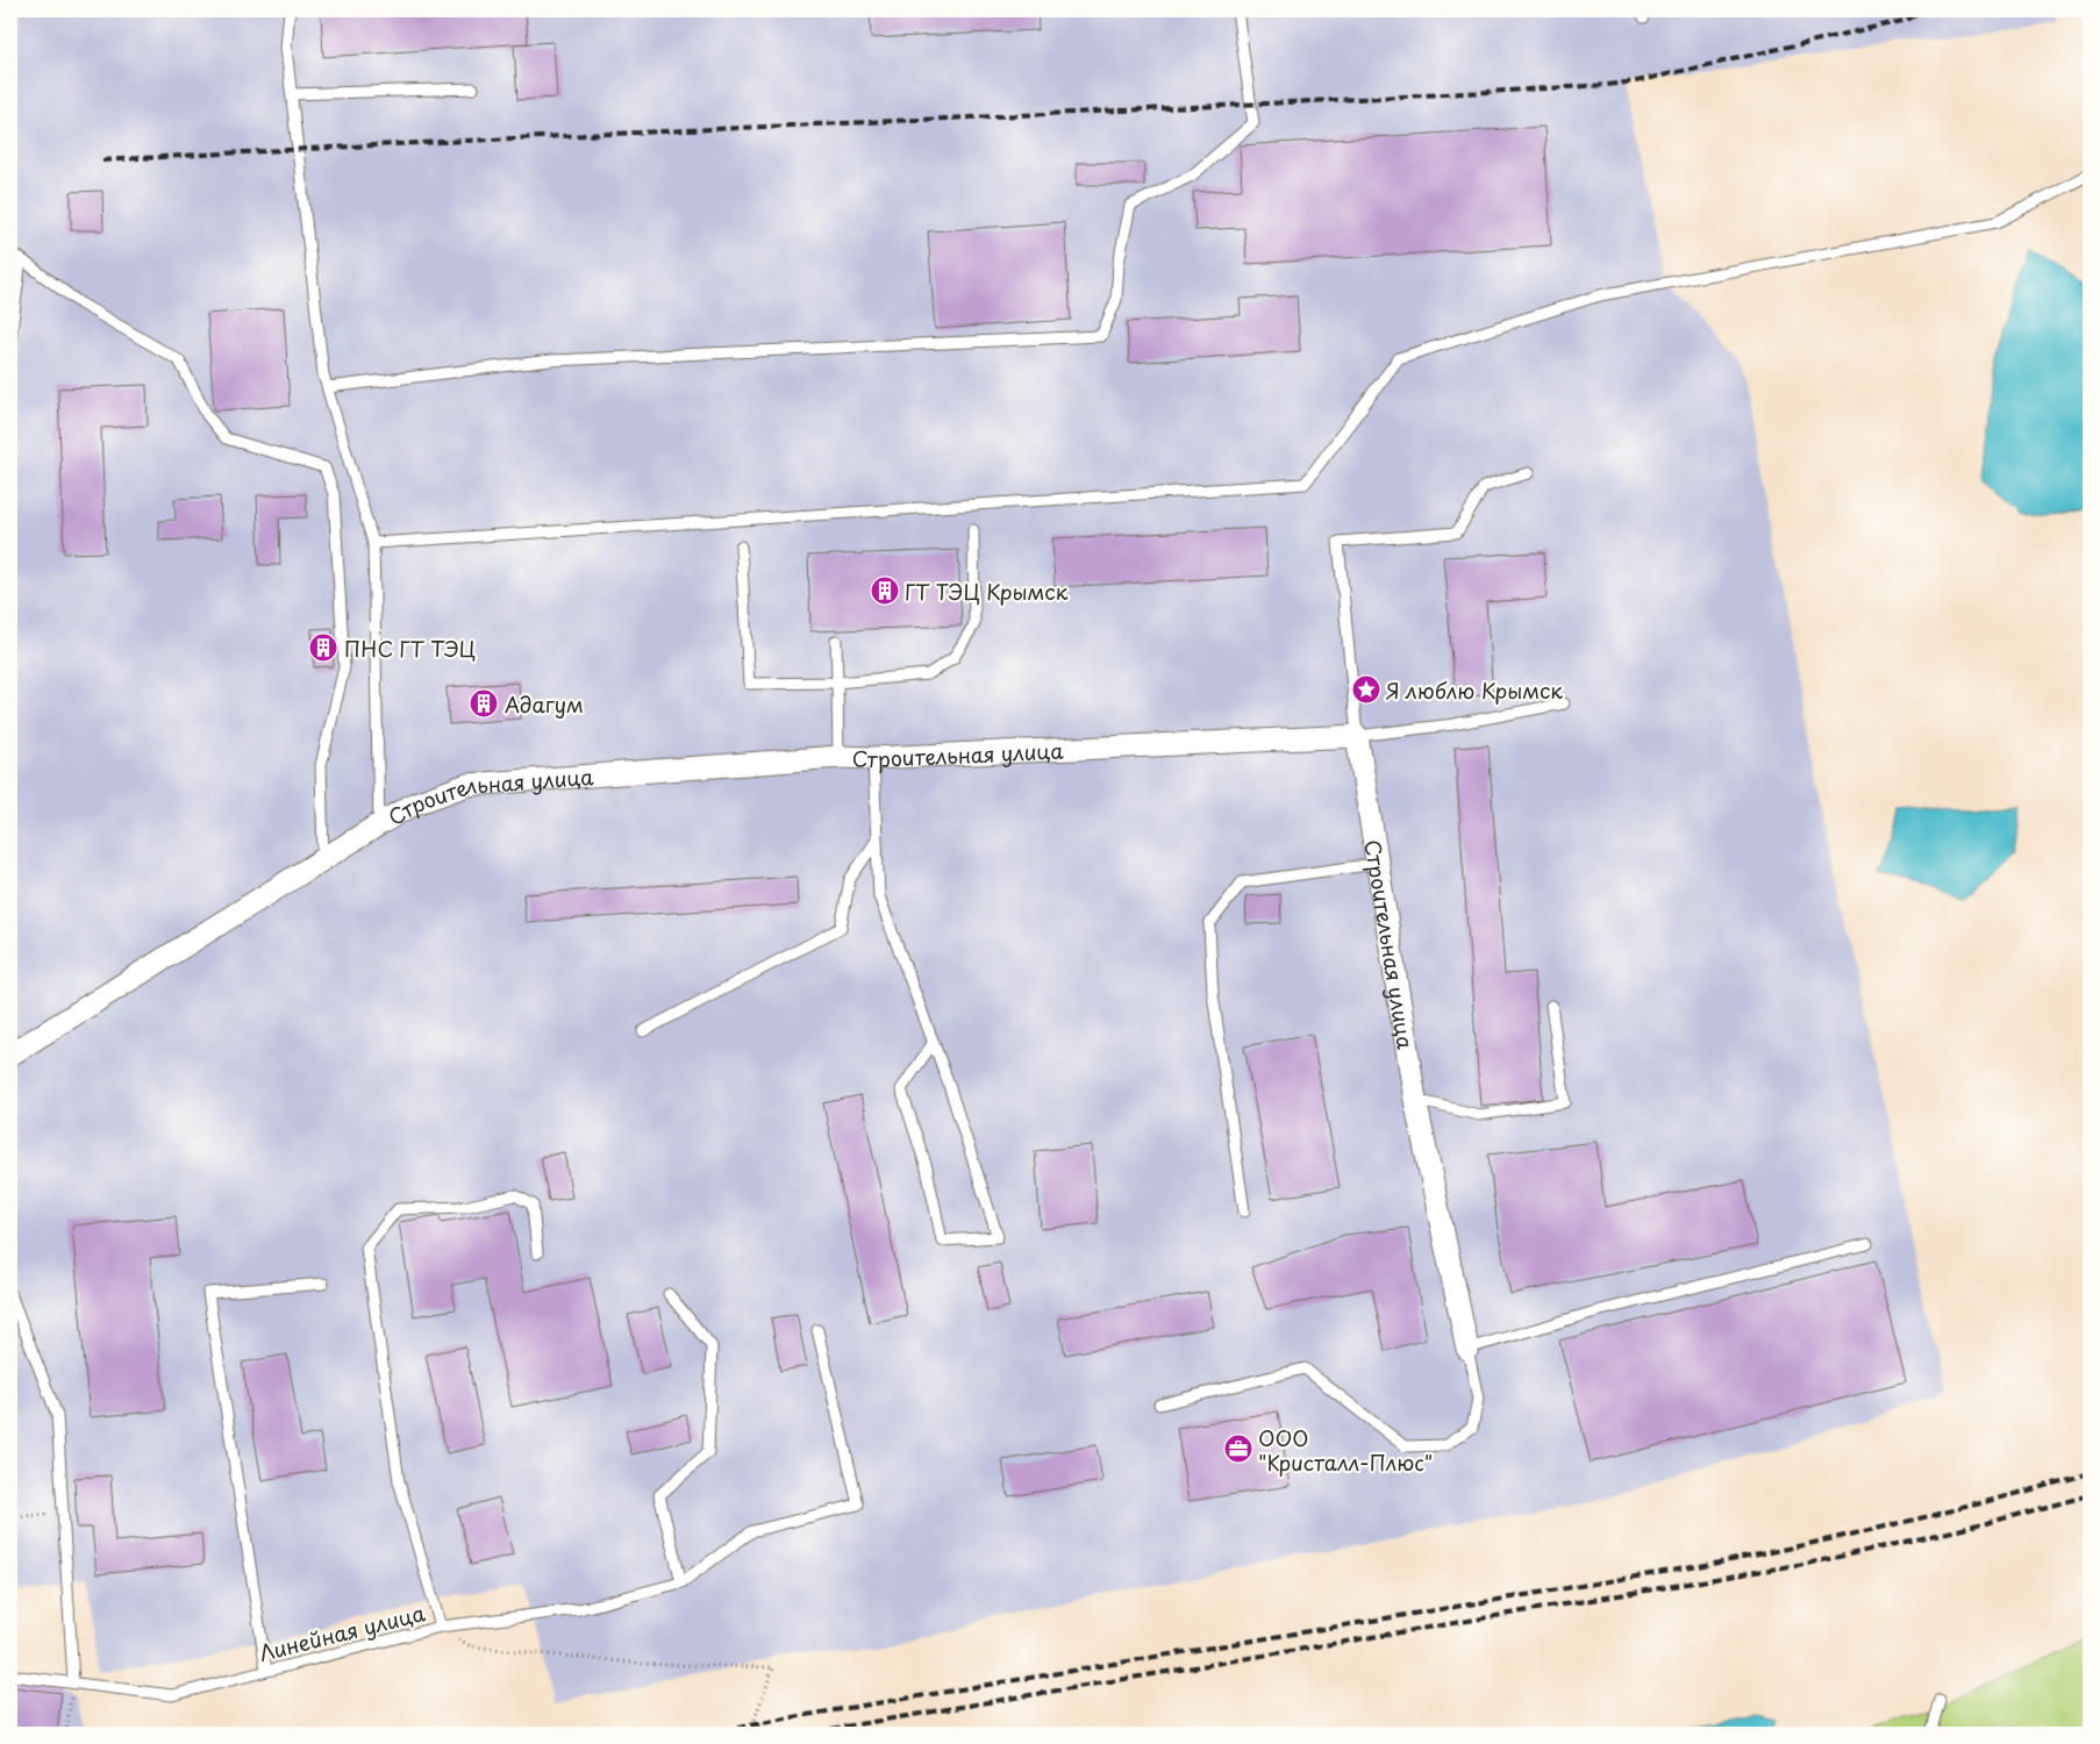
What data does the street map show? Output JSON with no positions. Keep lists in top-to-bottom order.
{
  "streets": {
    "street": ["Строительная улица"],
    "lane": ["Линейная улица"]
  },
  "places": {
    "building": ["ГТ ТЭЦ Крымск", "ПНС ГТ ТЭЦ", "Адагум"],
    "place": ["Я люблю Крымск"],
    "office": ["ООО \"Кристалл-Плюс\""]
  }
}
